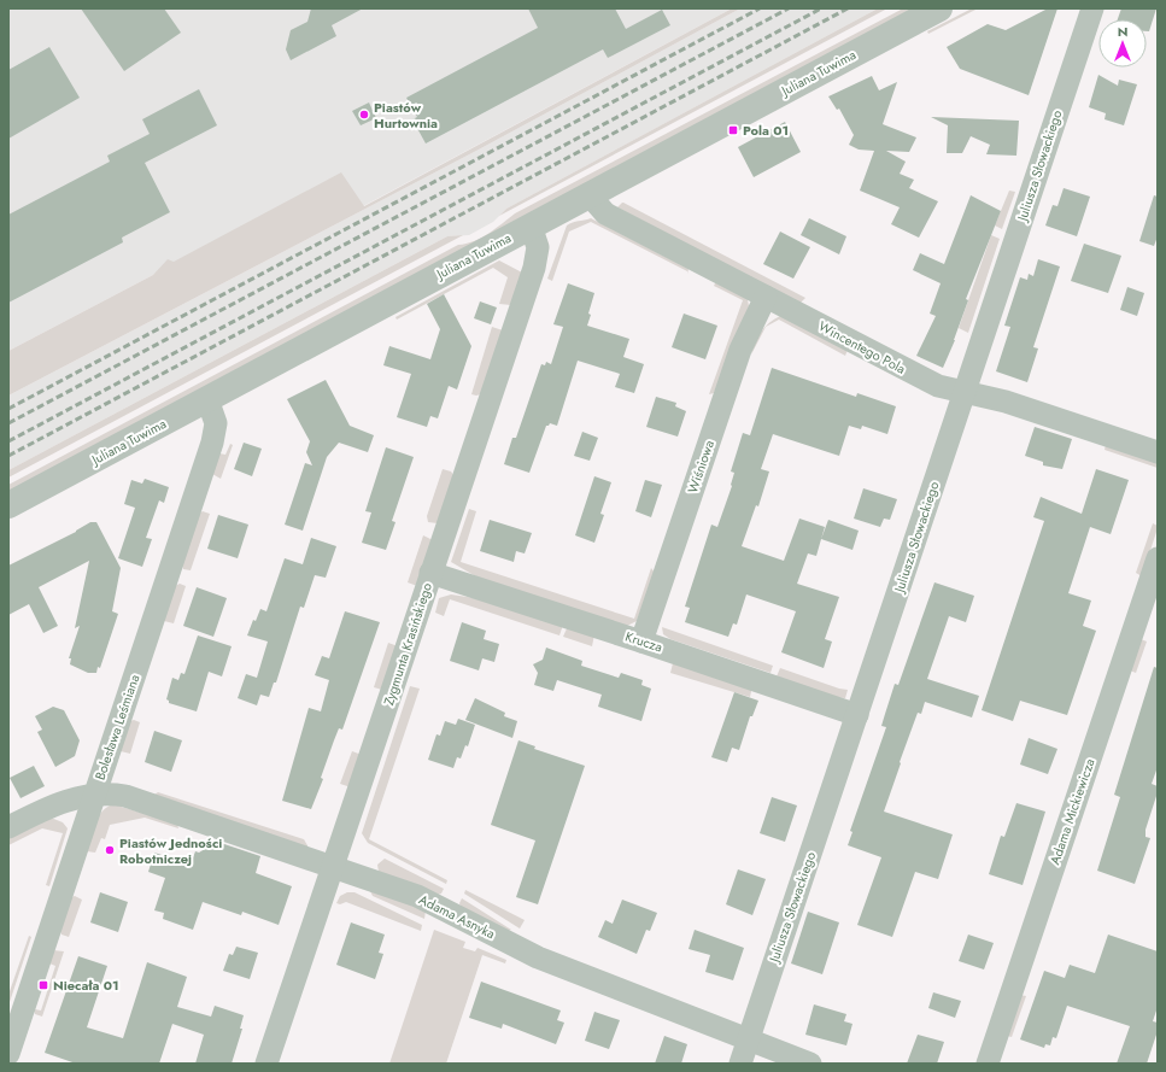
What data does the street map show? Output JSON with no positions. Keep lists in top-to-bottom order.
{
  "streets": {
    "street": [
      "Juliana Tuwima",
      "Juliusza Słowackiego",
      "Wincentego Pola",
      "Wiśniowa",
      "Krucza",
      "Zygmunta Krasińskiego",
      "Bolesława Leśmiana",
      "Adama Mickiewicza",
      "Adama Asnyka"
    ]
  },
  "crossings": [
    ["Juliana Tuwima", "Wincentego Pola"],
    ["Juliana Tuwima", "Zygmunta Krasińskiego"],
    ["Juliana Tuwima", "Bolesława Leśmiana"],
    ["Juliusza Słowackiego", "Wincentego Pola"],
    ["Juliusza Słowackiego", "Krucza"],
    ["Juliusza Słowackiego", "Adama Asnyka"],
    ["Wincentego Pola", "Wiśniowa"],
    ["Wiśniowa", "Krucza"],
    ["Krucza", "Zygmunta Krasińskiego"],
    ["Zygmunta Krasińskiego", "Adama Asnyka"],
    ["Bolesława Leśmiana", "Adama Asnyka"]
  ],
  "places": {
    "other": ["Piastów Hurtownia", "Piastów Jedności Robotniczej"],
    "transit": ["Pola 01", "Niecała 01"]
  },
  "north": "top"
}
